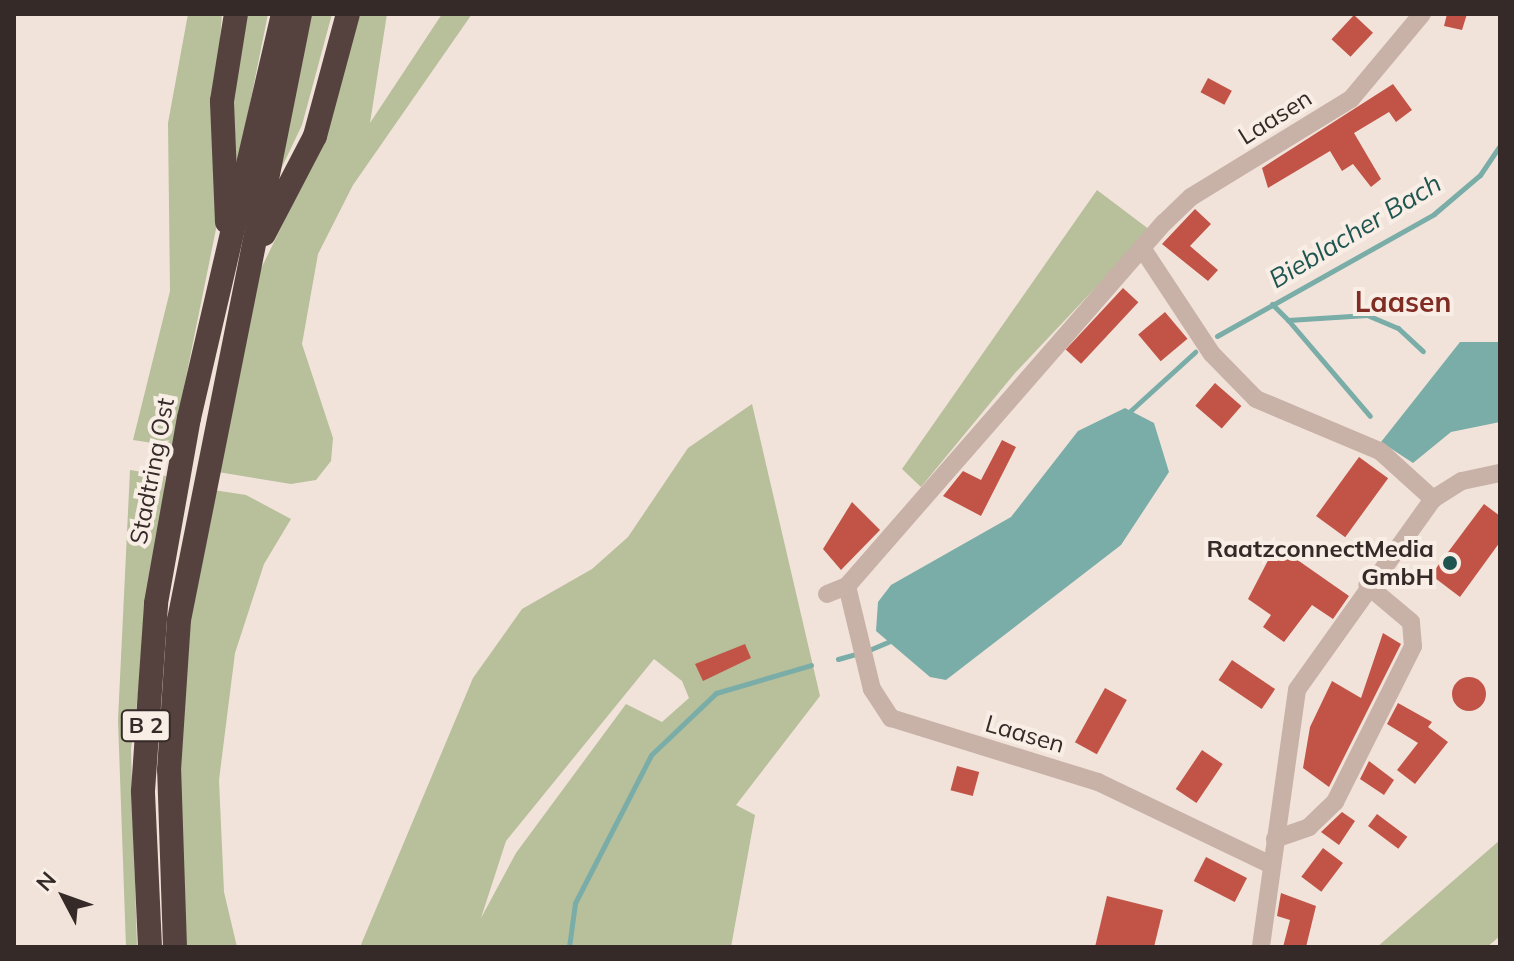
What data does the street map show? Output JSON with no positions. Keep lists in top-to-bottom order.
{
  "streets": {
    "highway": ["Stadtring Ost", "B 2"],
    "street": ["Laasen"]
  },
  "crossings": [
    ["Stadtring Ost", "B 2"]
  ],
  "districts": ["Laasen"],
  "water": ["Bieblacher Bach"],
  "places": ["RaatzconnectMedia GmbH"],
  "north": "top left"
}
